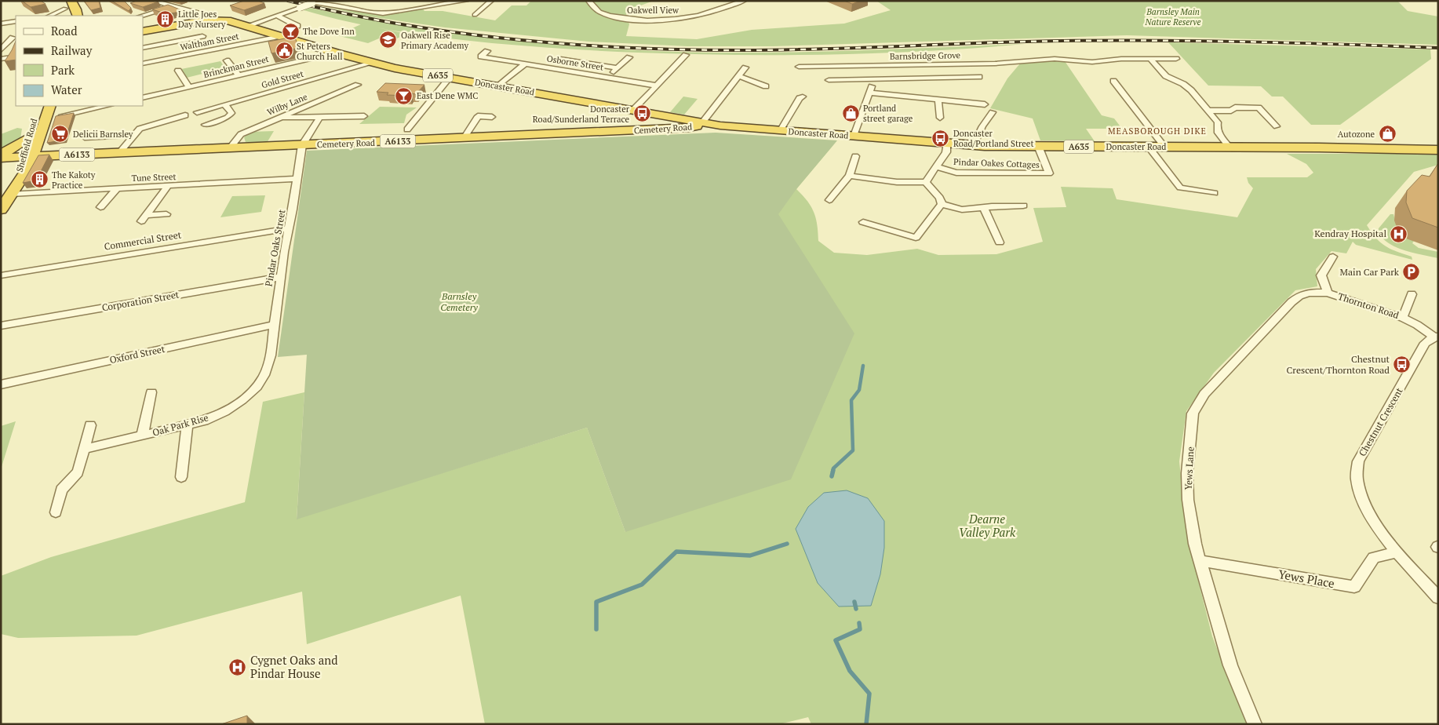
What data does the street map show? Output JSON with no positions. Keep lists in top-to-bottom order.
{
  "streets": {
    "highway": [
      "A635",
      "Doncaster Road",
      "Cemetery Road",
      "A6133",
      "Sheffield Road"
    ],
    "street": [
      "Oakwell View",
      "Waltham Street",
      "Barnsbridge Grove",
      "Osborne Street",
      "Brinckman Street",
      "Gold Street",
      "Wilby Lane",
      "Pindar Oakes Cottages",
      "Tune Street",
      "Commercial Street",
      "Pindar Oaks Street",
      "Corporation Street",
      "Thornton Road",
      "Oxford Street",
      "Chestnut Crescent",
      "Oak Park Rise",
      "Yews Lane",
      "Yews Place"
    ]
  },
  "crossings": [
    ["Waltham Street", "Doncaster Road"],
    ["Brinckman Street", "Doncaster Road"],
    ["A635", "Doncaster Road"],
    ["Gold Street", "Doncaster Road"],
    ["Doncaster Road", "Cemetery Road"],
    ["Doncaster Road", "A6133"],
    ["Doncaster Road", "Pindar Oakes Cottages"],
    ["Wilby Lane", "Cemetery Road"],
    ["Cemetery Road", "A6133"],
    ["Cemetery Road", "Sheffield Road"],
    ["Cemetery Road", "Pindar Oaks Street"],
    ["A6133", "Sheffield Road"],
    ["Sheffield Road", "Tune Street"],
    ["Tune Street", "Pindar Oaks Street"],
    ["Commercial Street", "Pindar Oaks Street"],
    ["Pindar Oaks Street", "Corporation Street"],
    ["Pindar Oaks Street", "Oxford Street"],
    ["Pindar Oaks Street", "Oak Park Rise"],
    ["Thornton Road", "Chestnut Crescent"],
    ["Thornton Road", "Yews Lane"],
    ["Chestnut Crescent", "Yews Place"],
    ["Yews Lane", "Yews Place"]
  ],
  "districts": ["MEASBOROUGH DIKE"],
  "parks": ["Barnsley Main Nature Reserve", "Barnsley Cemetery", "Dearne Valley Park"],
  "places": {
    "building": ["Little Joes Day Nursery", "The Kakoty Practice"],
    "bar": ["The Dove Inn", "East Dene WMC"],
    "school or university": ["Oakwell Rise Primary Academy"],
    "public building": ["St Peters Church Hall"],
    "shop": ["Portland street garage", "Autozone"],
    "bus stop": ["Doncaster Road/Sunderland Terrace", "Doncaster Road/Portland Street", "Chestnut Crescent/Thornton Road"],
    "supermarket": ["Delicii Barnsley"],
    "hospital": ["Kendray Hospital", "Cygnet Oaks and Pindar House"],
    "parking": ["Main Car Park"]
  },
  "legend": [
    "Road",
    "Railway",
    "Park",
    "Water"
  ]
}
